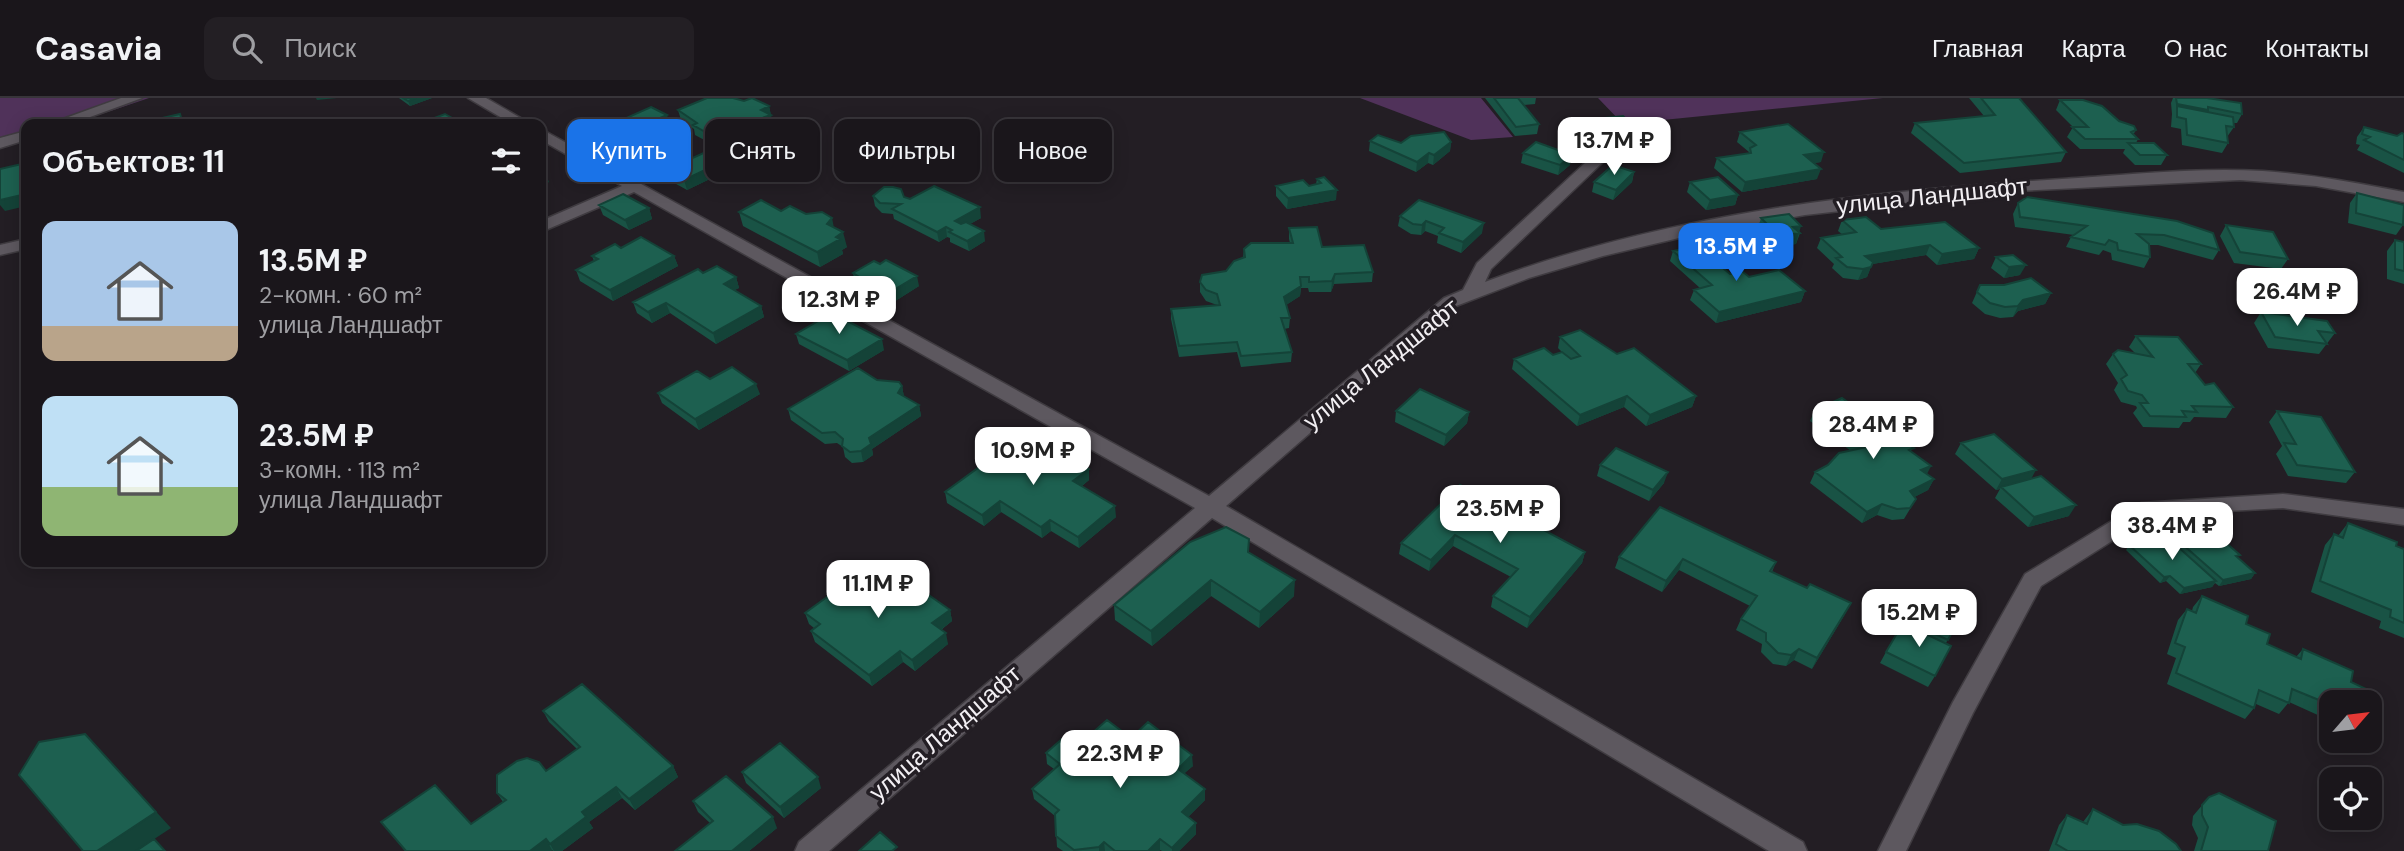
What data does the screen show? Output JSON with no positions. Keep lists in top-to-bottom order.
{
  "streets": {
    "street": ["улица Ландшафт"]
  },
  "north": "top right",
  "page": {
    "header": "Casavia",
    "search": "Поиск",
    "nav": [
      "Главная",
      "Карта",
      "О нас",
      "Контакты"
    ],
    "price": [
      "13.7M ₽",
      "13.5M ₽",
      "26.4M ₽",
      "12.3M ₽",
      "28.4M ₽",
      "10.9M ₽",
      "23.5M ₽",
      "38.4M ₽",
      "11.1M ₽",
      "15.2M ₽",
      "22.3M ₽"
    ],
    "chip": [
      "Купить",
      "Снять",
      "Фильтры",
      "Новое"
    ],
    "heading": "Объектов: 11",
    "list": [
      {
        "name": "13.5M ₽",
        "note": "2-комн. · 60 m² · улица Ландшафт"
      },
      {
        "name": "23.5M ₽",
        "note": "3-комн. · 113 m² · улица Ландшафт"
      }
    ]
  }
}
